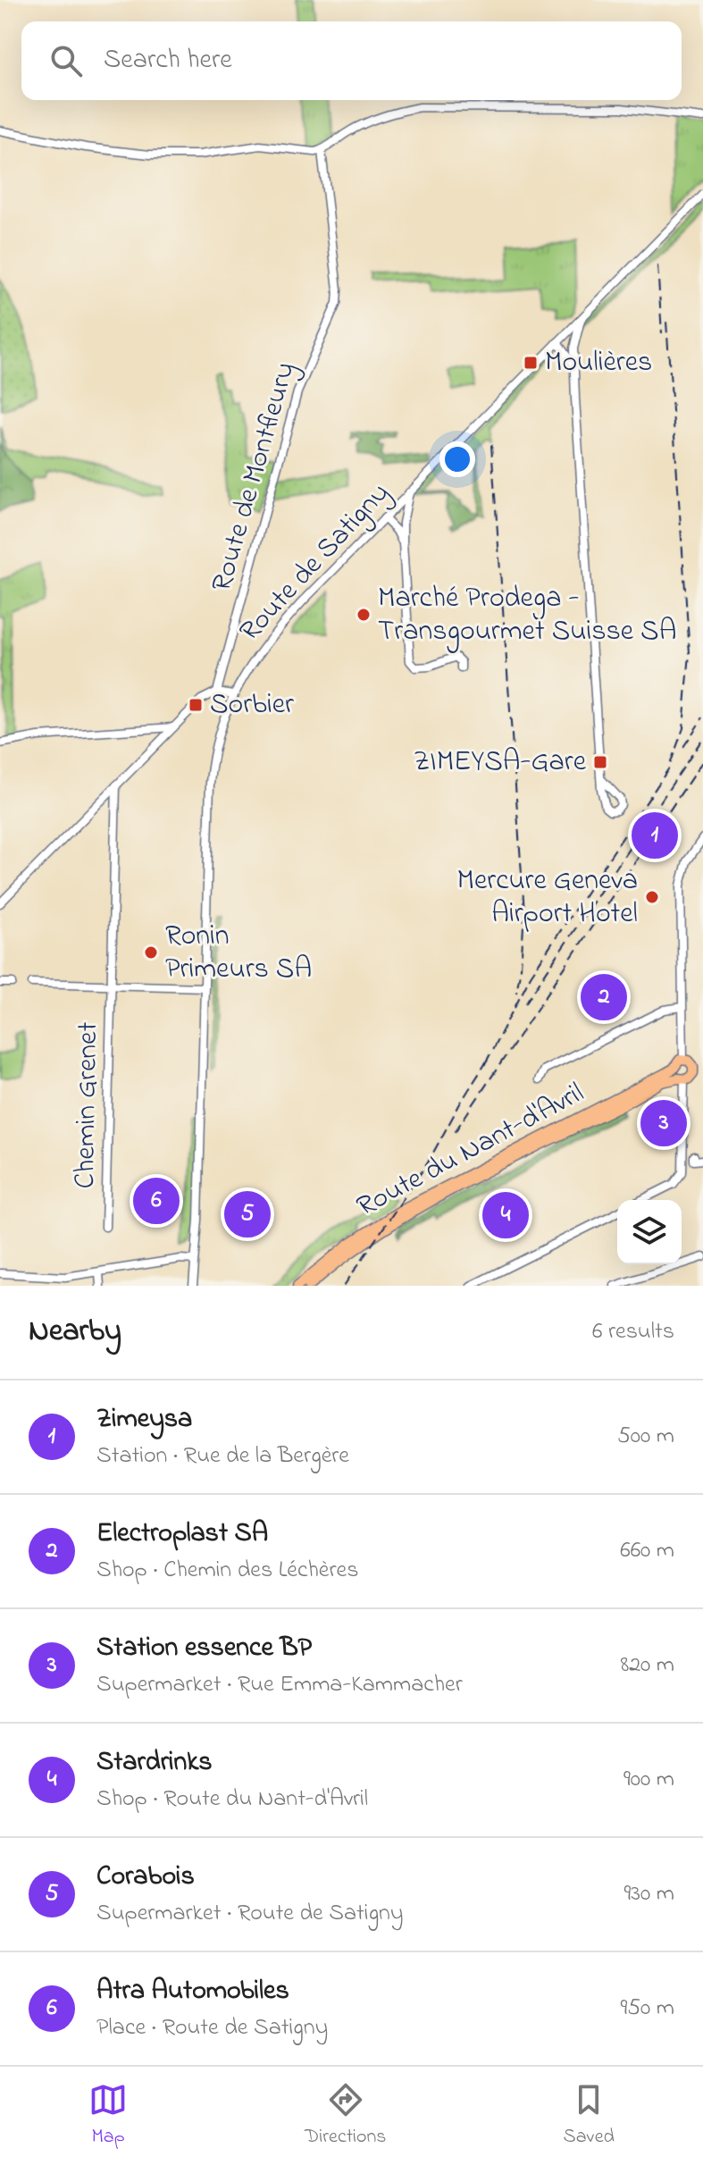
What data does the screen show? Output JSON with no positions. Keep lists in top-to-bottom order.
{
  "streets": {
    "main road": ["Route du Nant-d'Avril"],
    "street": ["Route de Montfleury", "Route de Satigny", "Chemin Grenet"]
  },
  "crossings": [
    ["Route de Satigny", "Chemin Grenet"]
  ],
  "places": {
    "transit": ["Moulières", "Sorbier", "ZIMEYSA-Gare"],
    "other": ["Marché Prodega - Transgourmet Suisse SA", "Mercure Geneva Airport Hotel", "Ronin Primeurs SA"]
  },
  "page": {
    "search": "Search here",
    "pins": [
      "1",
      "2",
      "3",
      "6",
      "5",
      "4"
    ],
    "heading": ["Nearby", "6 results"],
    "list": [
      {
        "mark": "1",
        "name": "Zimeysa",
        "note": "Station · Rue de la Bergère",
        "value": "500 m"
      },
      {
        "mark": "2",
        "name": "Electroplast SA",
        "note": "Shop · Chemin des Léchères",
        "value": "660 m"
      },
      {
        "mark": "3",
        "name": "Station essence BP",
        "note": "Supermarket · Rue Emma-Kammacher",
        "value": "820 m"
      },
      {
        "mark": "4",
        "name": "Stardrinks",
        "note": "Shop · Route du Nant-d'Avril",
        "value": "900 m"
      },
      {
        "mark": "5",
        "name": "Corabois",
        "note": "Supermarket · Route de Satigny",
        "value": "930 m"
      },
      {
        "mark": "6",
        "name": "Atra Automobiles",
        "note": "Place · Route de Satigny",
        "value": "950 m"
      }
    ],
    "nav": ["Map", "Directions", "Saved"]
  }
}
